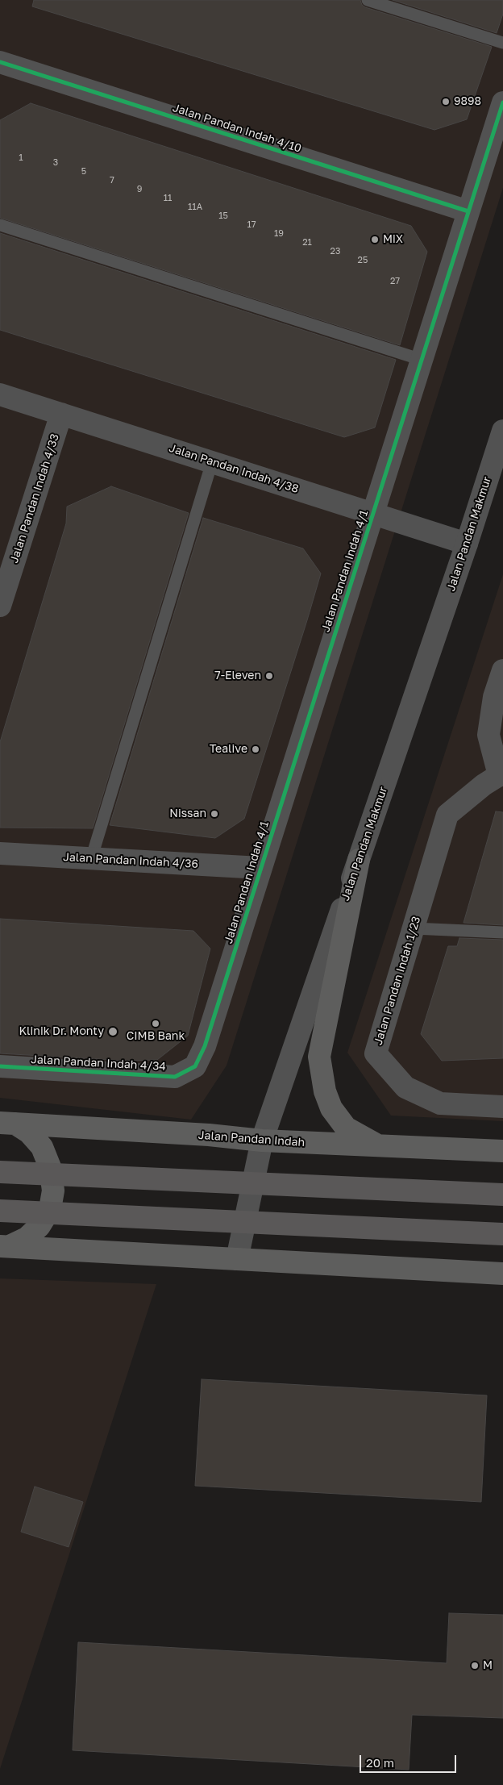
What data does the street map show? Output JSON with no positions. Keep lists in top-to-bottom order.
{
  "streets": {
    "main road": ["Jalan Pandan Indah"],
    "street": [
      "Jalan Pandan Indah 4/10",
      "Jalan Pandan Indah 4/38",
      "Jalan Pandan Indah 4/33",
      "Jalan Pandan Makmur",
      "Jalan Pandan Indah 4/1",
      "Jalan Pandan Indah 4/36",
      "Jalan Pandan Indah 1/23",
      "Jalan Pandan Indah 4/34"
    ]
  },
  "crossings": [
    ["Jalan Pandan Indah 4/10", "Jalan Pandan Indah 4/1"],
    ["Jalan Pandan Indah 4/38", "Jalan Pandan Indah 4/33"],
    ["Jalan Pandan Indah 4/38", "Jalan Pandan Makmur"],
    ["Jalan Pandan Indah 4/38", "Jalan Pandan Indah 4/1"],
    ["Jalan Pandan Makmur", "Jalan Pandan Indah"],
    ["Jalan Pandan Indah 4/1", "Jalan Pandan Indah 4/36"],
    ["Jalan Pandan Indah 4/1", "Jalan Pandan Indah 4/34"]
  ],
  "places": [
    "9898",
    "MiX",
    "7-Eleven",
    "Tealive",
    "Nissan",
    "CIMB Bank",
    "Klinik Dr. Monty",
    "M"
  ],
  "house_numbers": [
    "1",
    "3",
    "5",
    "7",
    "9",
    "11",
    "11A",
    "15",
    "17",
    "19",
    "21",
    "23",
    "25",
    "27"
  ],
  "scale_bar": "20 m"
}
